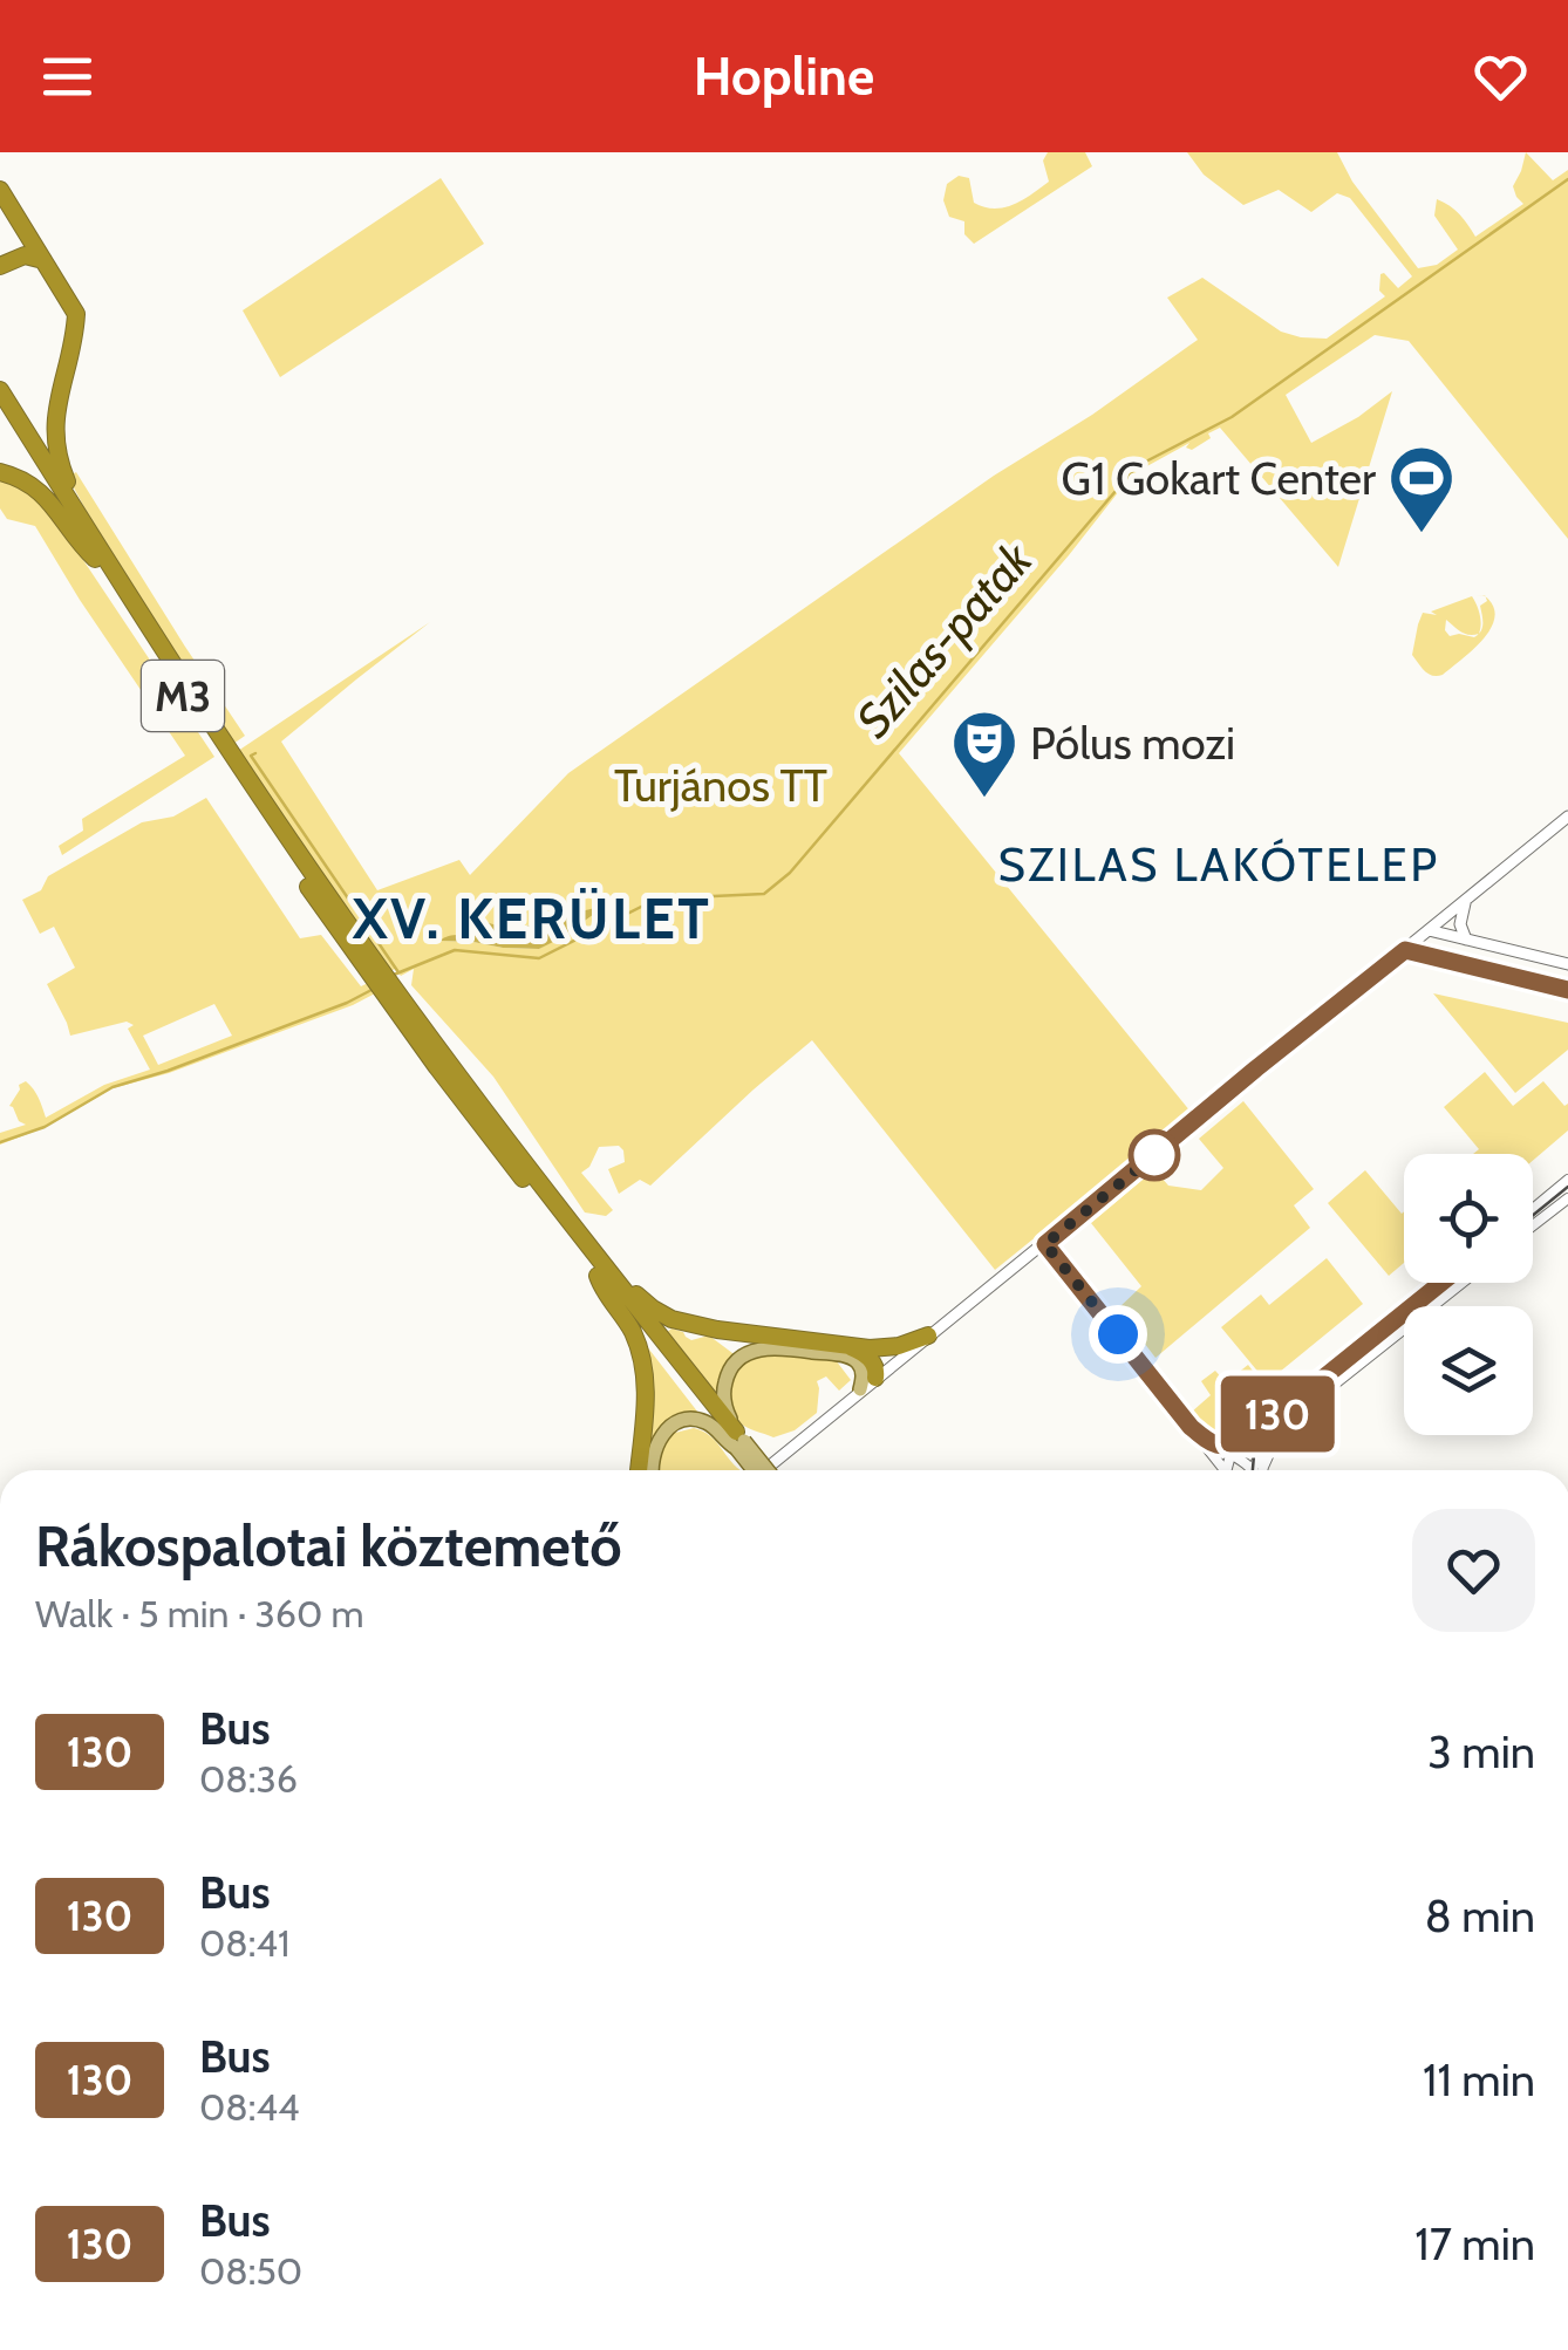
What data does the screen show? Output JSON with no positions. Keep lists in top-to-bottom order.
{
  "streets": {
    "highway": ["M3"]
  },
  "districts": ["SZILAS LAKÓTELEP", "XV. KERÜLET"],
  "water": ["Szilas-patak"],
  "parks": ["Turjános TT"],
  "places": {
    "sports": ["G1 Gokart Center"],
    "theatre": ["Pólus mozi"]
  },
  "lines": ["bus line 130"],
  "page": {
    "header": "Hopline",
    "on_map": "130",
    "heading": ["Rákospalotai köztemető", "Walk · 5 min · 360 m"],
    "list": [
      {
        "mark": "130",
        "name": "Bus",
        "note": "08:36",
        "value": "3 min"
      },
      {
        "mark": "130",
        "name": "Bus",
        "note": "08:41",
        "value": "8 min"
      },
      {
        "mark": "130",
        "name": "Bus",
        "note": "08:44",
        "value": "11 min"
      },
      {
        "mark": "130",
        "name": "Bus",
        "note": "08:50",
        "value": "17 min"
      }
    ]
  }
}
